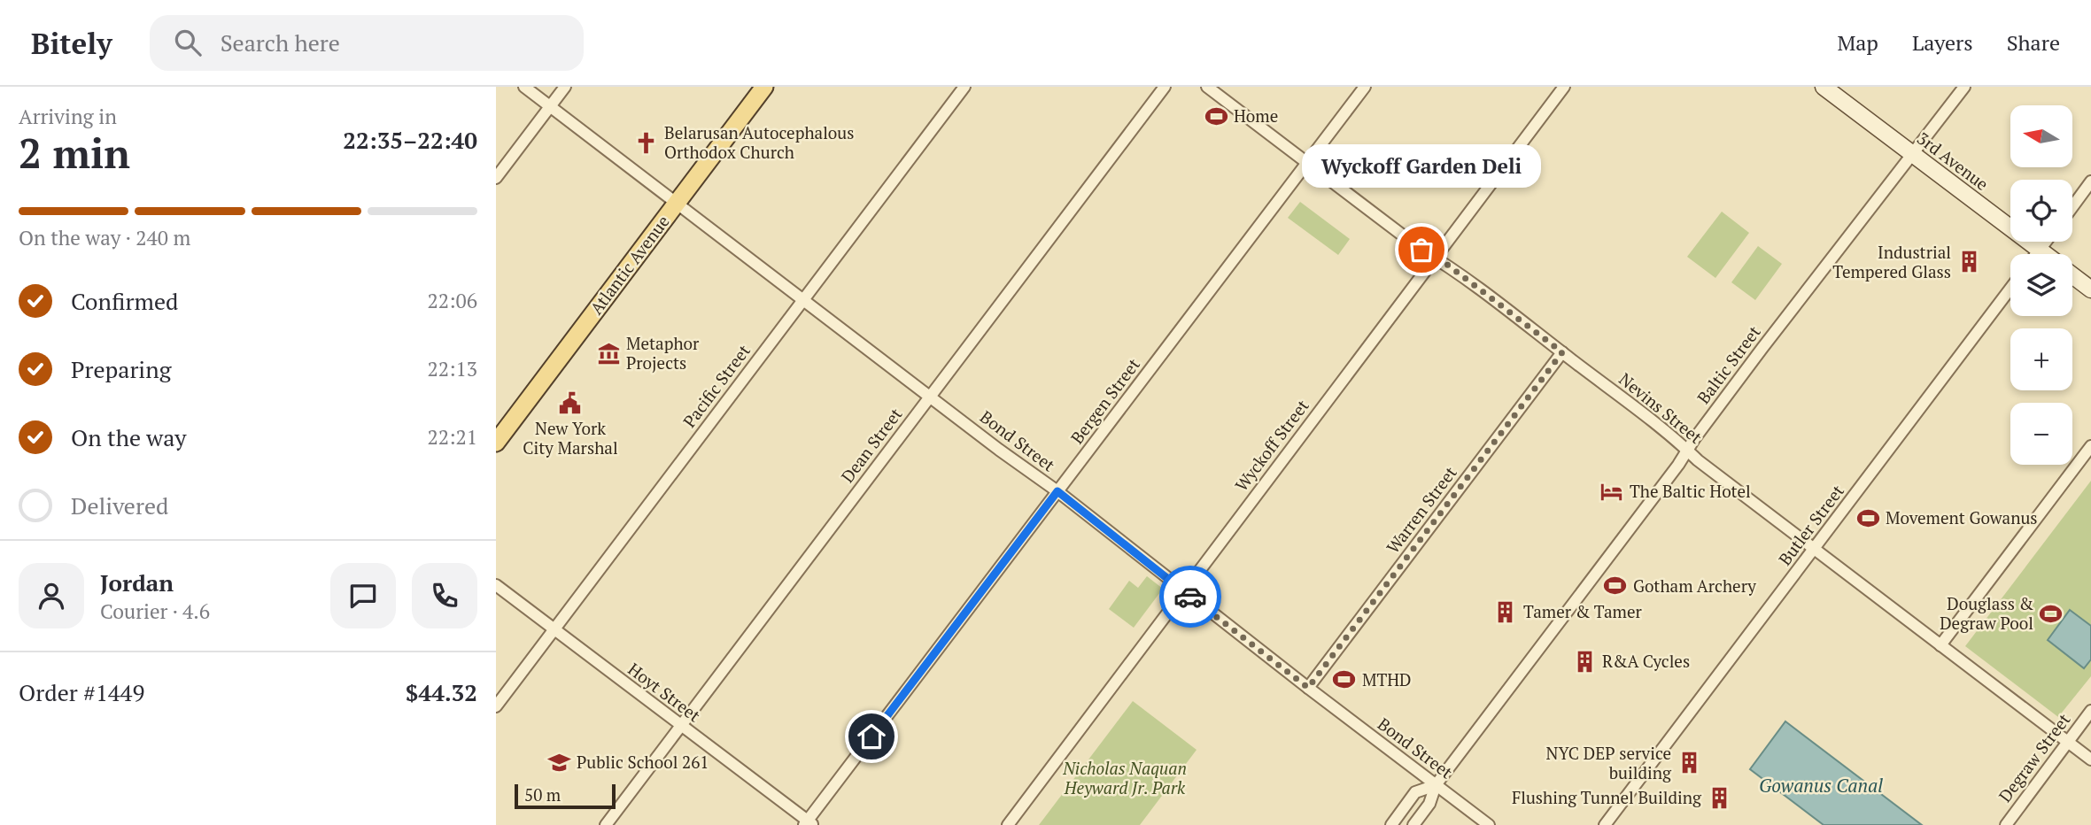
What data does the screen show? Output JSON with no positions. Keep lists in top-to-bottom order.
{
  "streets": {
    "main road": ["3rd Avenue", "Atlantic Avenue"],
    "street": [
      "Baltic Street",
      "Pacific Street",
      "Bergen Street",
      "Nevins Street",
      "Bond Street",
      "Dean Street",
      "Wyckoff Street",
      "Warren Street",
      "Butler Street",
      "Hoyt Street",
      "Degraw Street"
    ]
  },
  "crossings": [
    ["3rd Avenue", "Baltic Street"],
    ["Atlantic Avenue", "Bond Street"],
    ["Baltic Street", "Nevins Street"],
    ["Baltic Street", "Bond Street"],
    ["Pacific Street", "Bond Street"],
    ["Pacific Street", "Hoyt Street"],
    ["Bergen Street", "Nevins Street"],
    ["Bergen Street", "Bond Street"],
    ["Bergen Street", "Hoyt Street"],
    ["Nevins Street", "Wyckoff Street"],
    ["Nevins Street", "Warren Street"],
    ["Nevins Street", "Butler Street"],
    ["Nevins Street", "Degraw Street"],
    ["Bond Street", "Dean Street"],
    ["Bond Street", "Wyckoff Street"],
    ["Bond Street", "Warren Street"],
    ["Dean Street", "Hoyt Street"]
  ],
  "water": ["Gowanus Canal"],
  "parks": ["Nicholas Naquan Heyward Jr. Park"],
  "places": {
    "sports": [
      "Home",
      "Movement Gowanus",
      "Gotham Archery",
      "Douglass & Degraw Pool",
      "MTHD"
    ],
    "church": ["Belarusan Autocephalous Orthodox Church"],
    "other": ["Wyckoff Garden Deli"],
    "building": [
      "Industrial Tempered Glass",
      "Tamer & Tamer",
      "R&A Cycles",
      "NYC DEP service building",
      "Flushing Tunnel Building"
    ],
    "museum": ["Metaphor Projects"],
    "public building": ["New York City Marshal"],
    "hotel": ["The Baltic Hotel"],
    "school or university": ["Public School 261"]
  },
  "scale_bar": "50 m",
  "north": "left",
  "page": {
    "header": "Bitely",
    "search": "Search here",
    "nav": ["Map", "Layers", "Share"],
    "heading": ["2 min", "Arriving in", "22:35–22:40"],
    "panel": [
      "Jordan",
      "Courier · 4.6",
      "Order #1449",
      "$44.32"
    ],
    "map_buttons": ["+", "−"],
    "bubble": "Wyckoff Garden Deli",
    "bar": "On the way · 240 m",
    "list": [
      ["Confirmed", "22:06"],
      ["Preparing", "22:13"],
      ["On the way", "22:21"],
      "Delivered"
    ],
    "scale": "50 m"
  }
}
